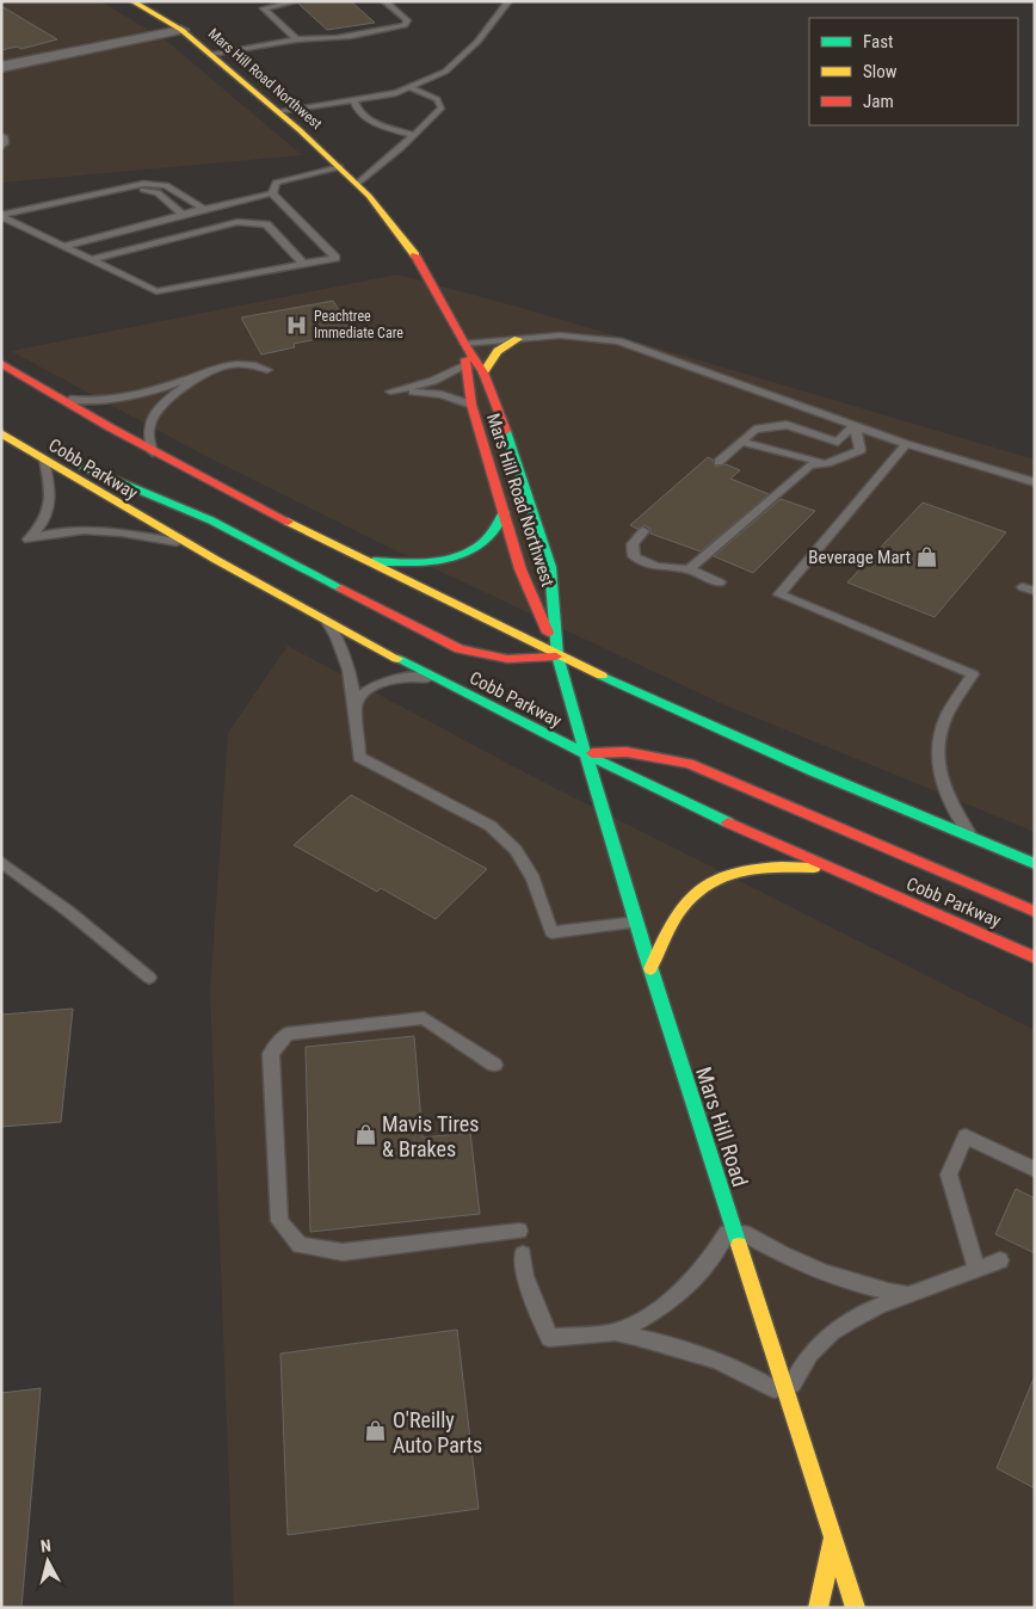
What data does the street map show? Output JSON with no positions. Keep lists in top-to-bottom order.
{
  "streets": {
    "main road": ["Mars Hill Road Northwest", "Cobb Parkway", "Mars Hill Road"]
  },
  "crossings": [
    ["Mars Hill Road Northwest", "Mars Hill Road"],
    ["Cobb Parkway", "Mars Hill Road"]
  ],
  "places": {
    "hospital": ["Peachtree Immediate Care"],
    "shop": ["Beverage Mart", "Mavis Tires & Brakes", "O'Reilly Auto Parts"]
  },
  "legend": ["Fast", "Slow", "Jam"],
  "north": "top"
}
